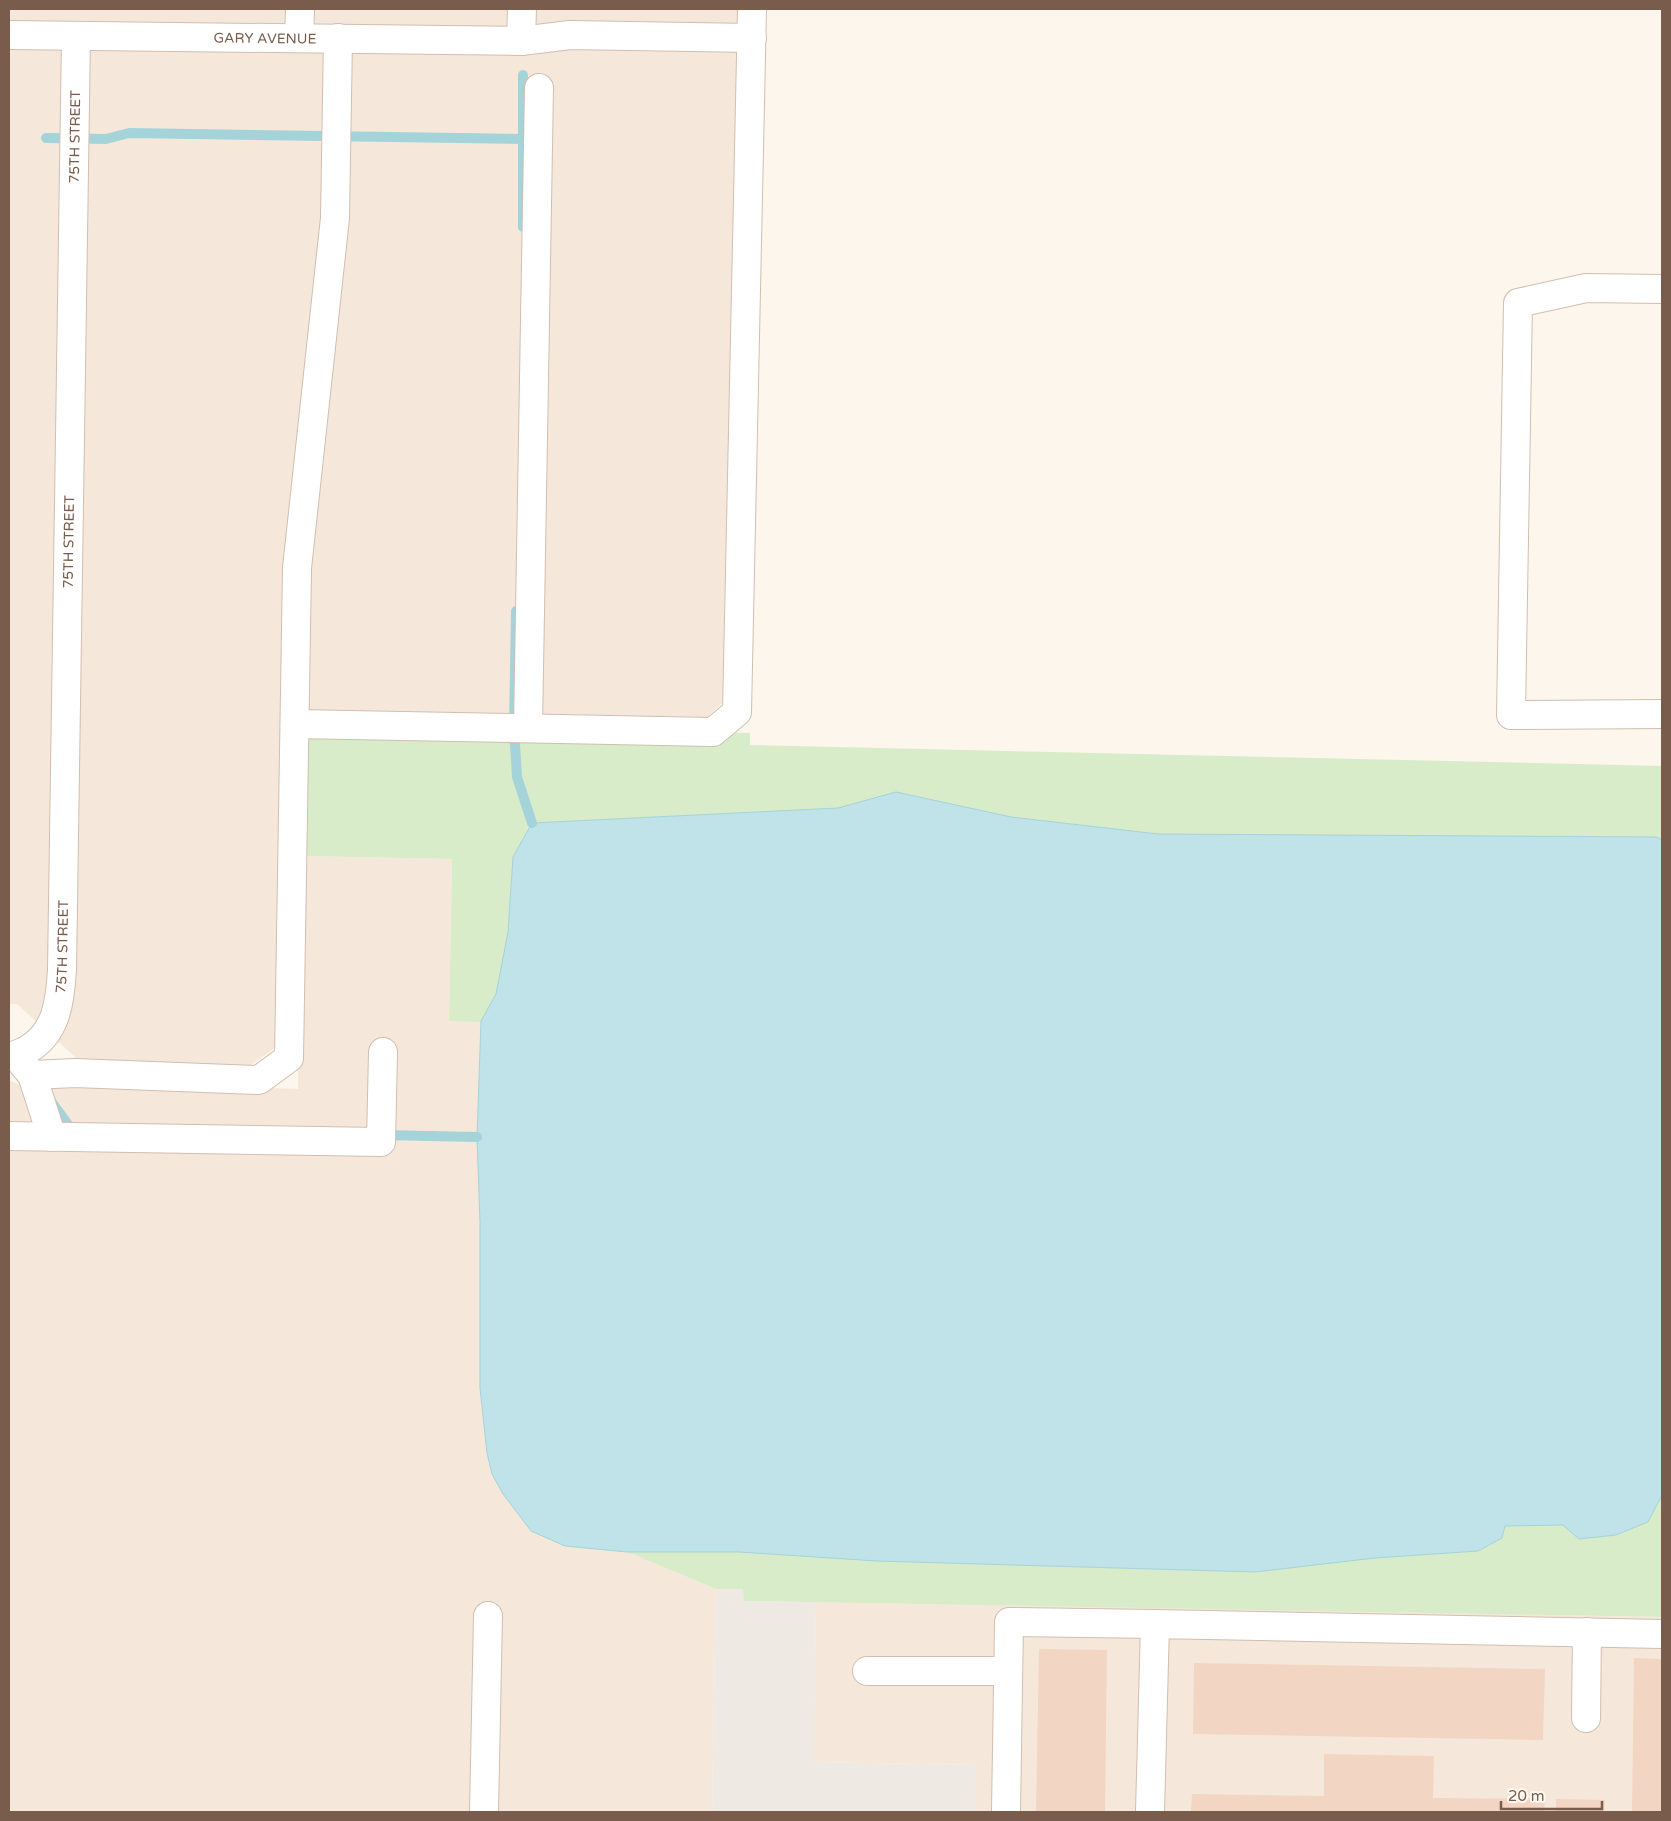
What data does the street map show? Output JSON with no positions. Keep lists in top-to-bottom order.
{
  "streets": {
    "street": ["GARY AVENUE", "75TH STREET"]
  },
  "crossings": [
    ["GARY AVENUE", "75TH STREET"]
  ],
  "scale_bar": "20 m"
}
